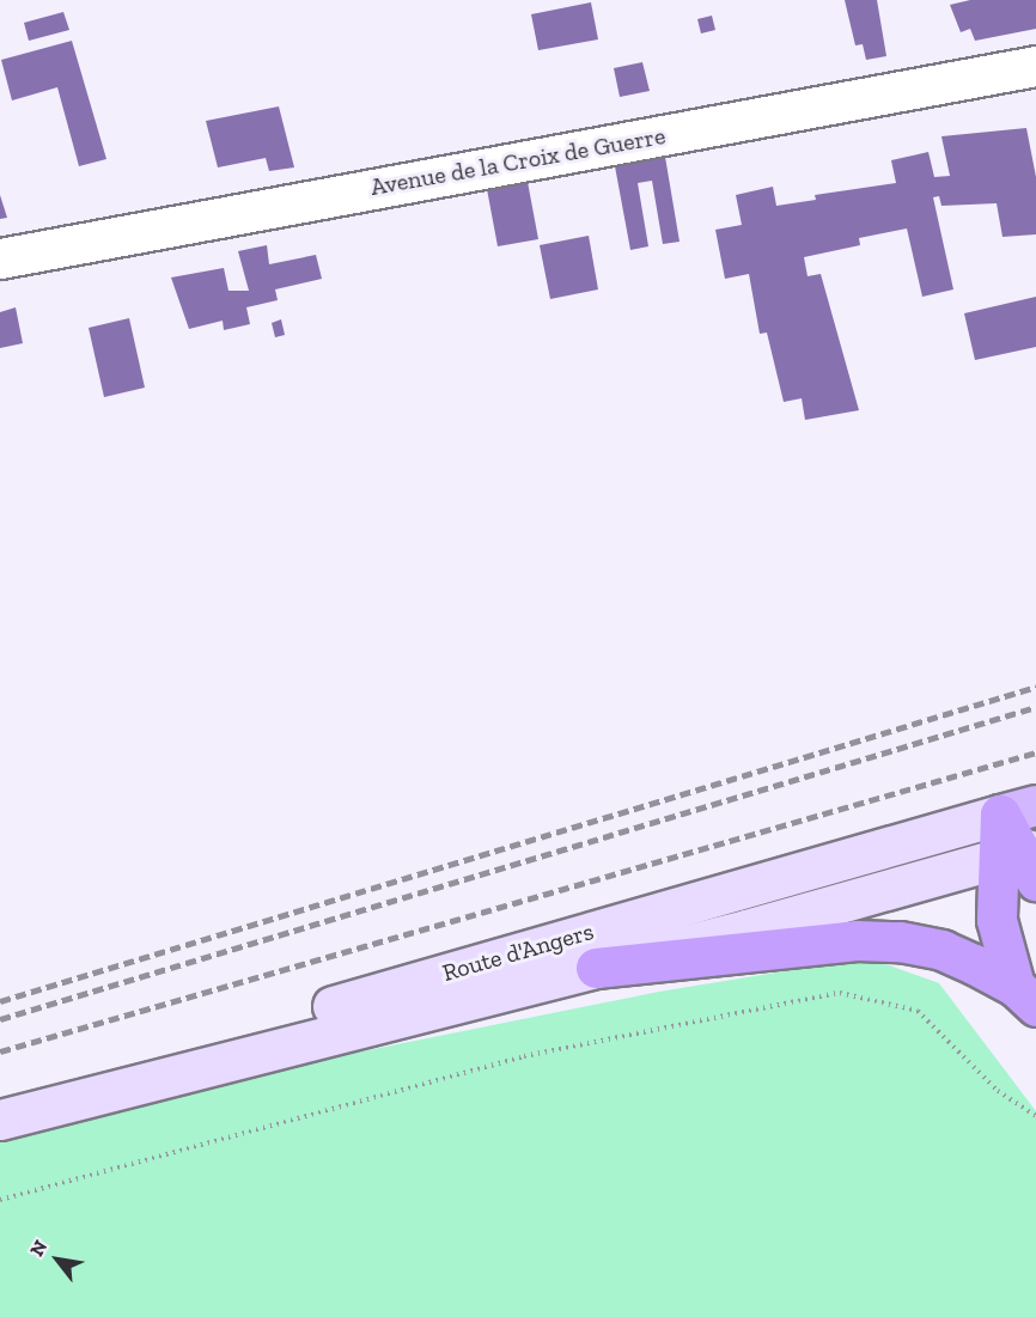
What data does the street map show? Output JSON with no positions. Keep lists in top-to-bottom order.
{
  "streets": {
    "main road": ["Route d'Angers"],
    "street": ["Avenue de la Croix de Guerre"]
  },
  "north": "top left"
}
